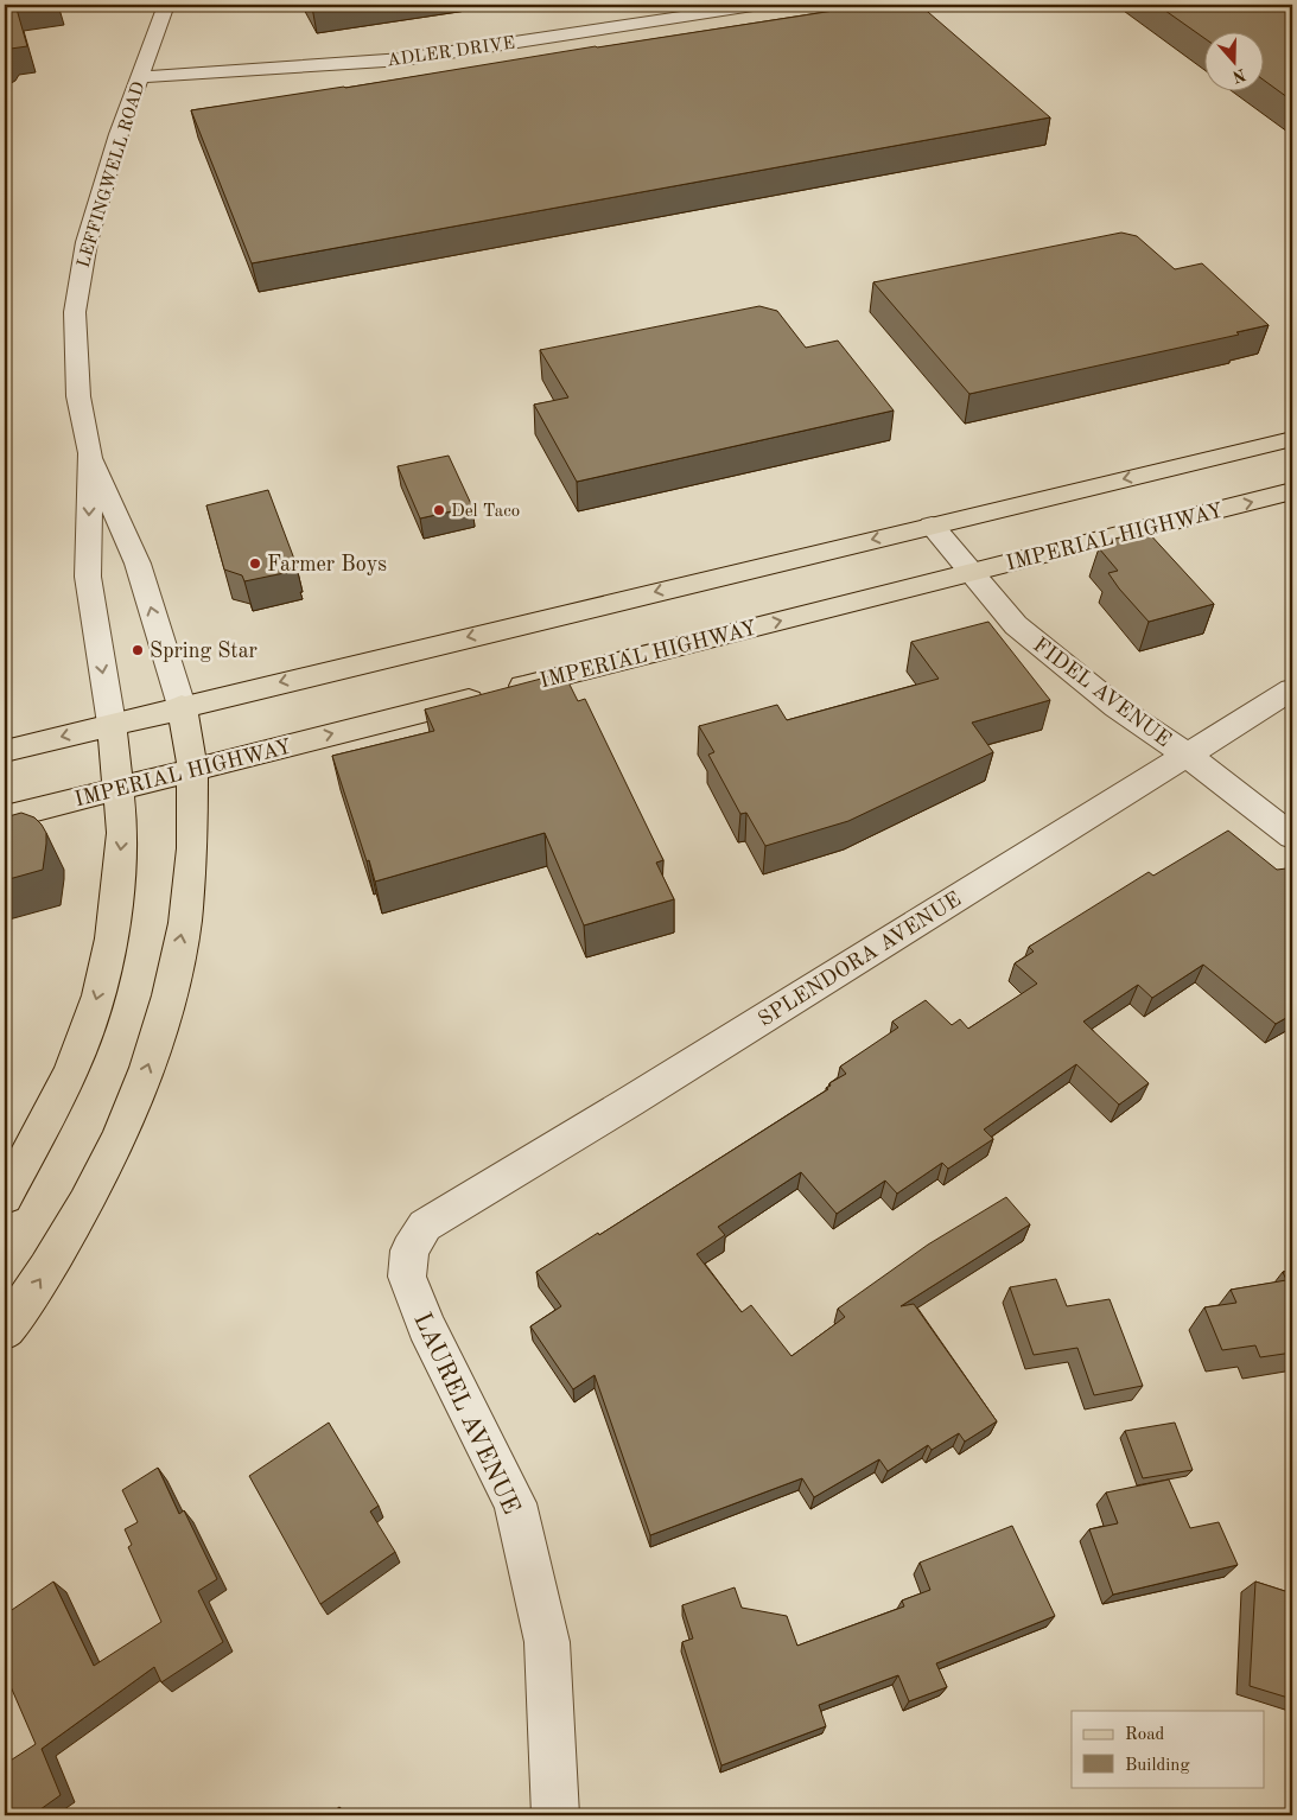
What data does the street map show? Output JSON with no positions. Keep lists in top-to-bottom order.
{
  "streets": {
    "main road": ["LEFFINGWELL ROAD", "IMPERIAL HIGHWAY"],
    "street": [
      "ADLER DRIVE",
      "FIDEL AVENUE",
      "SPLENDORA AVENUE",
      "LAUREL AVENUE"
    ]
  },
  "crossings": [
    ["ADLER DRIVE", "LEFFINGWELL ROAD"],
    ["LEFFINGWELL ROAD", "IMPERIAL HIGHWAY"],
    ["IMPERIAL HIGHWAY", "FIDEL AVENUE"],
    ["FIDEL AVENUE", "SPLENDORA AVENUE"],
    ["SPLENDORA AVENUE", "LAUREL AVENUE"]
  ],
  "places": ["Del Taco", "Farmer Boys", "Spring Star"],
  "legend": ["Road", "Building"],
  "north": "bottom"
}
